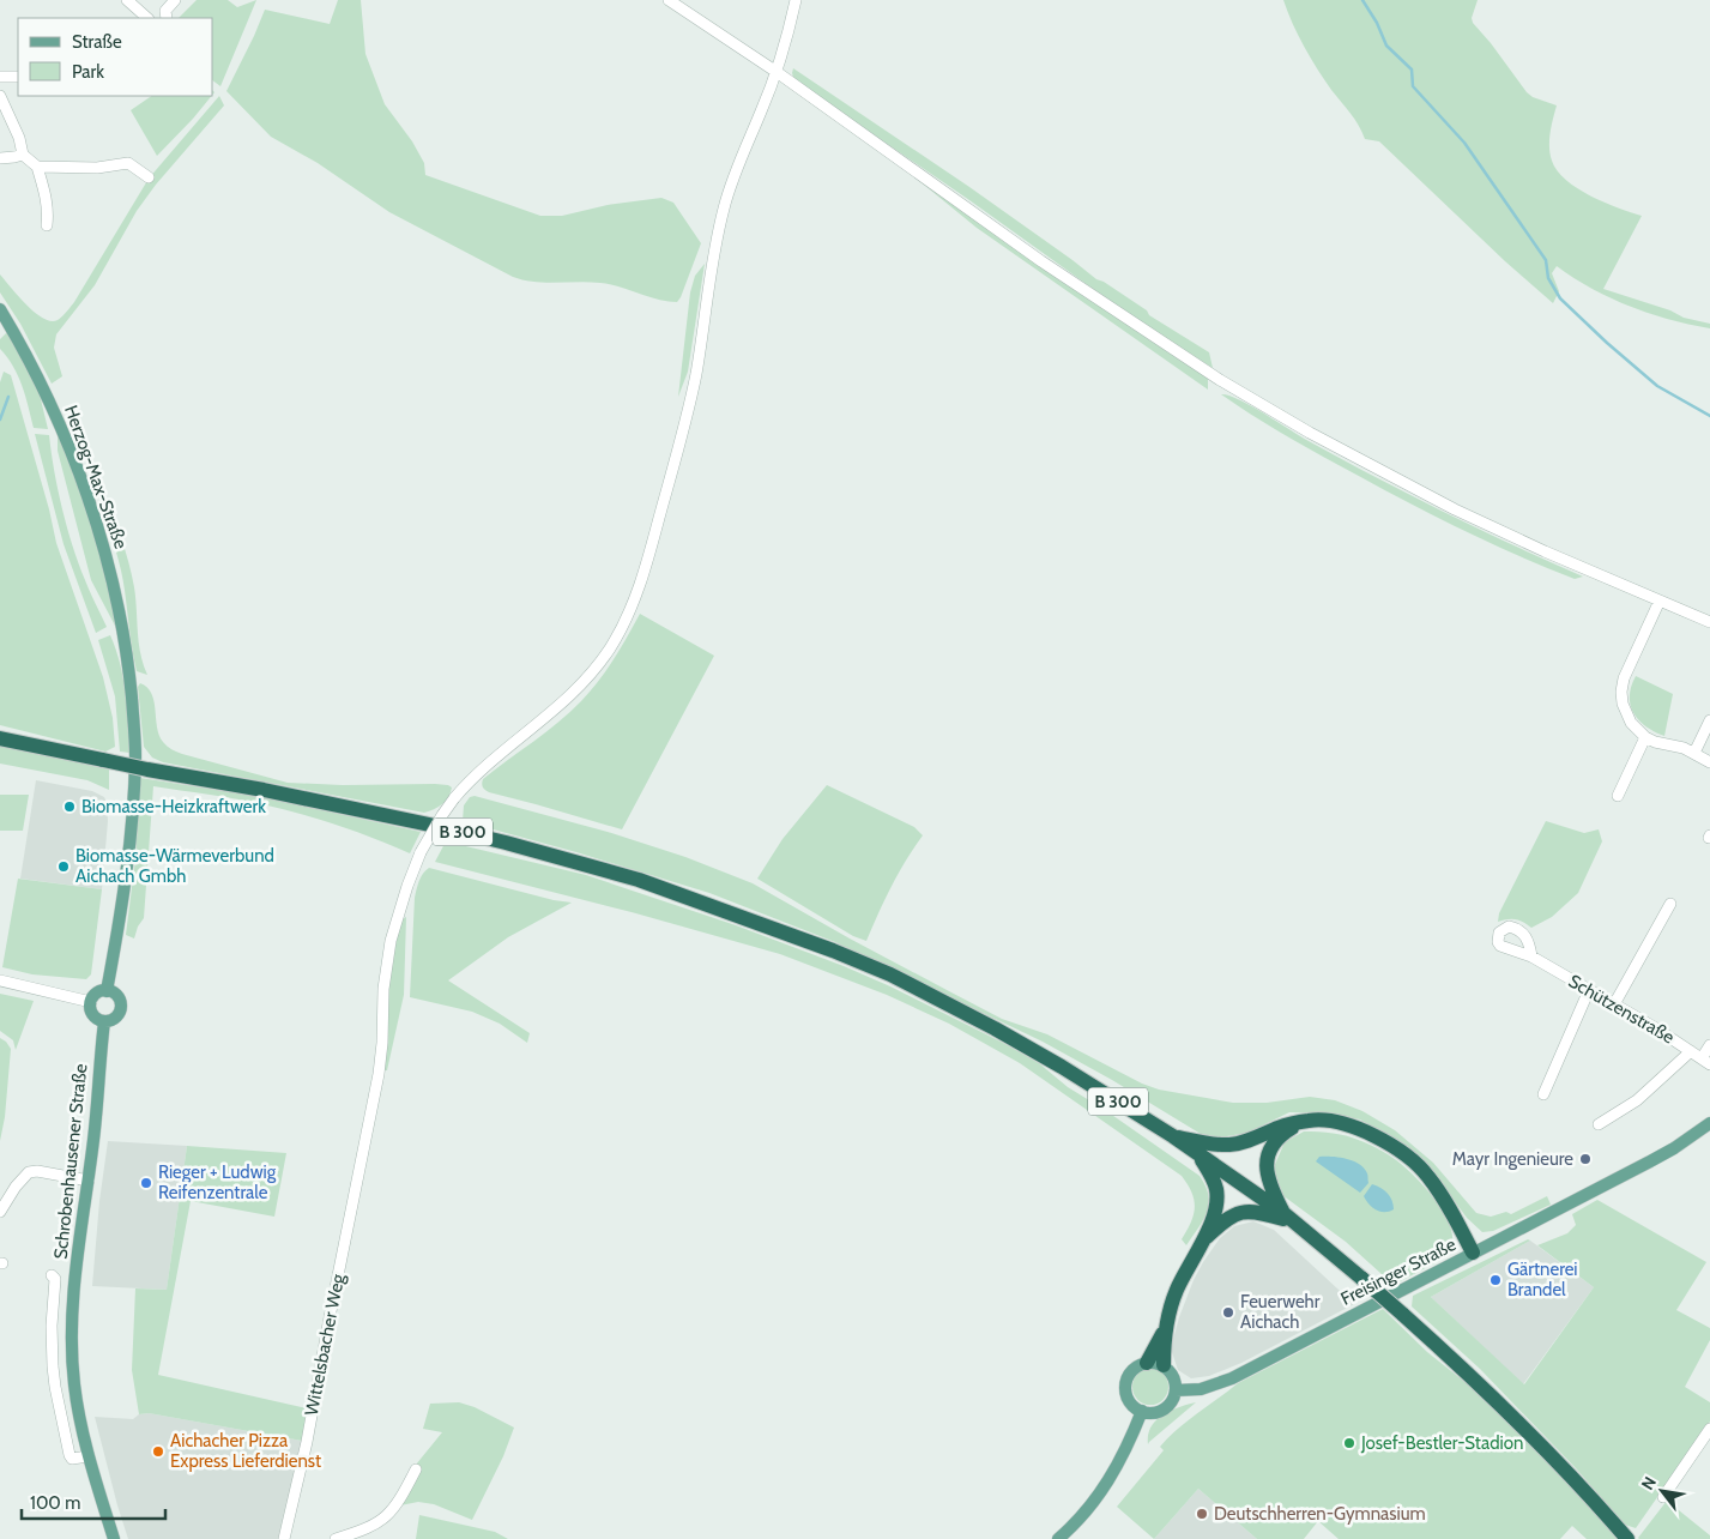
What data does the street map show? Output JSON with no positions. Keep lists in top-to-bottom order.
{
  "streets": {
    "highway": ["B 300"],
    "main road": ["Herzog-Max-Straße", "Schrobenhausener Straße", "Freisinger Straße"],
    "street": ["Schützenstraße", "Wittelsbacher Weg"]
  },
  "crossings": [
    ["Herzog-Max-Straße", "Schrobenhausener Straße"]
  ],
  "places": [
    "Biomasse-Heizkraftwerk",
    "Biomasse-Wärmeverbund Aichach Gmbh",
    "Mayr Ingenieure",
    "Rieger + Ludwig Reifenzentrale",
    "Gärtnerei Brandel",
    "Feuerwehr Aichach",
    "Josef-Bestler-Stadion",
    "Aichacher Pizza Express Lieferdienst",
    "Deutschherren-Gymnasium"
  ],
  "legend": ["Straße", "Park"],
  "scale_bar": "100 m",
  "north": "top left"
}
